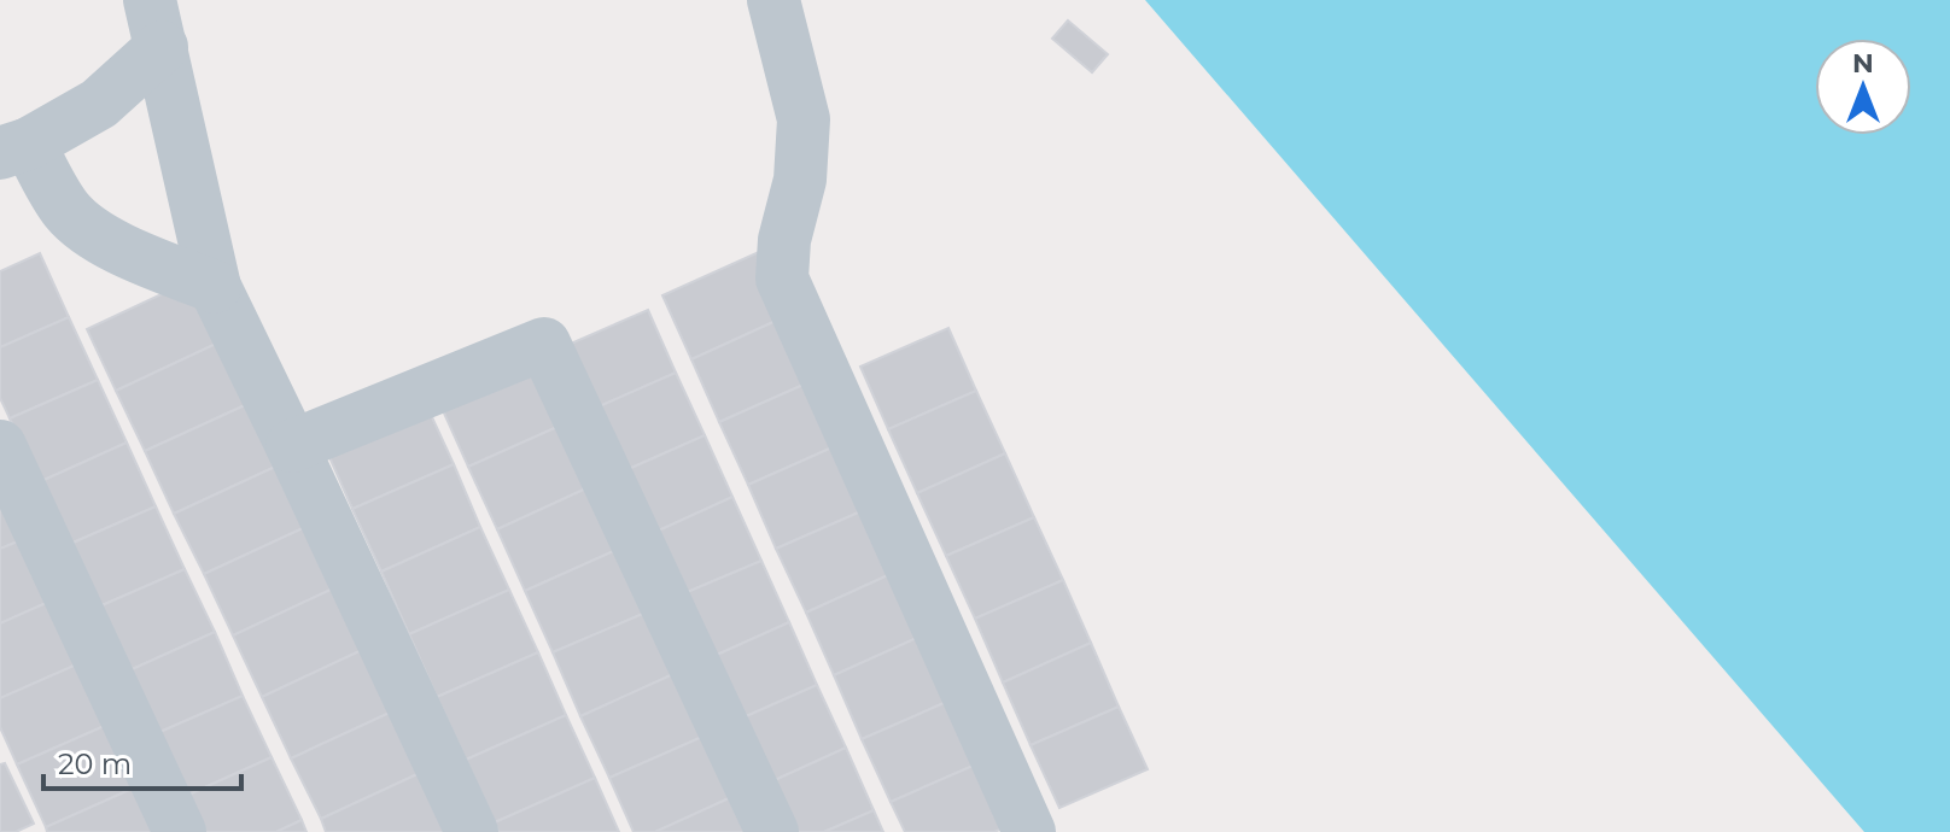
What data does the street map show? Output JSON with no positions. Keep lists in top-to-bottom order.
{
  "scale_bar": "20 m",
  "north": "top"
}
